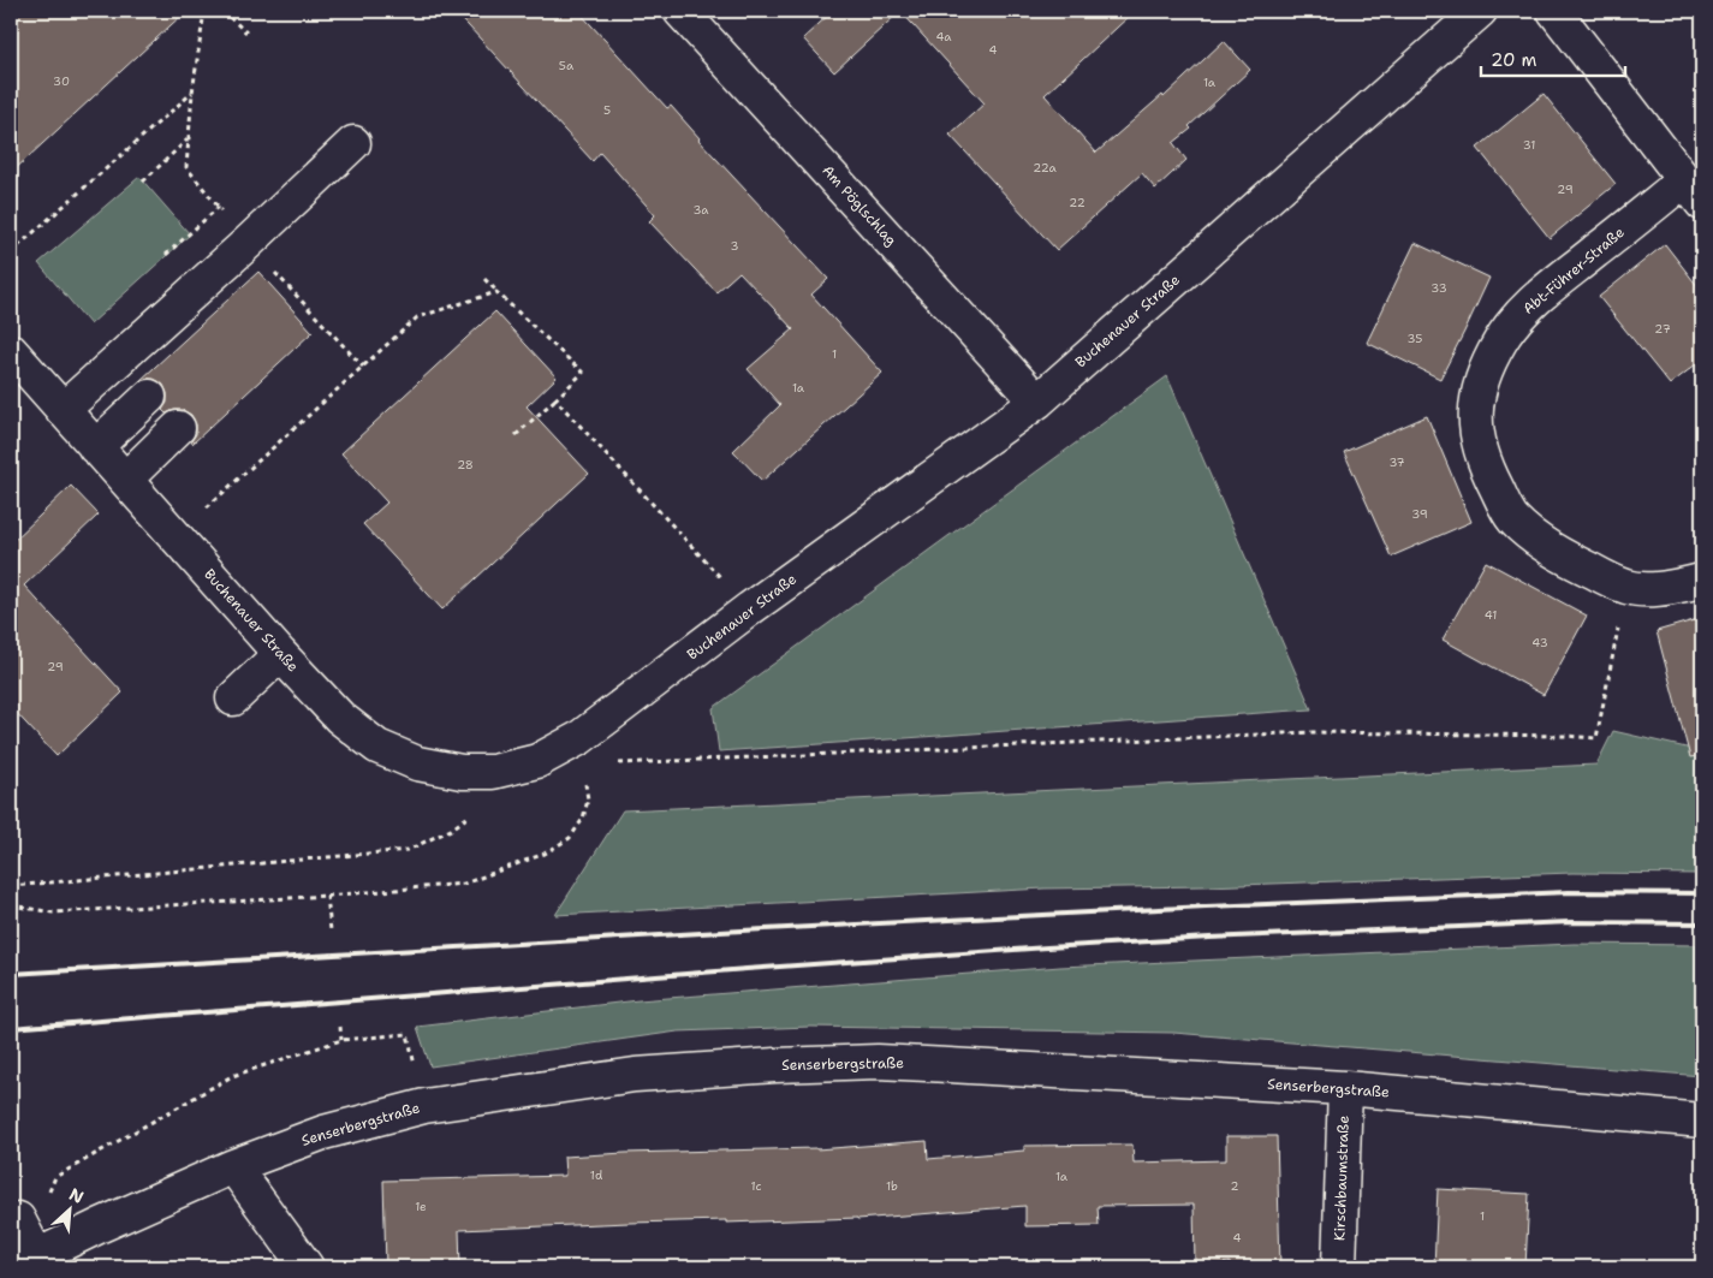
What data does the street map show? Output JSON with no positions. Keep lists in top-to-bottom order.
{
  "streets": {
    "street": [
      "Am Pöglschlag",
      "Abt-Führer-Straße",
      "Buchenauer Straße",
      "Senserbergstraße",
      "Kirschbaumstraße"
    ]
  },
  "crossings": [
    ["Am Pöglschlag", "Buchenauer Straße"],
    ["Senserbergstraße", "Kirschbaumstraße"]
  ],
  "house_numbers": [
    "4a",
    "4",
    "5a",
    "30",
    "1a",
    "5",
    "31",
    "22a",
    "29",
    "22",
    "3a",
    "3",
    "33",
    "27",
    "35",
    "1",
    "1a",
    "37",
    "28",
    "39",
    "41",
    "43",
    "29",
    "1d",
    "1a",
    "1c",
    "1b",
    "2",
    "1e",
    "1",
    "4"
  ],
  "scale_bar": "20 m",
  "north": "top right"
}
